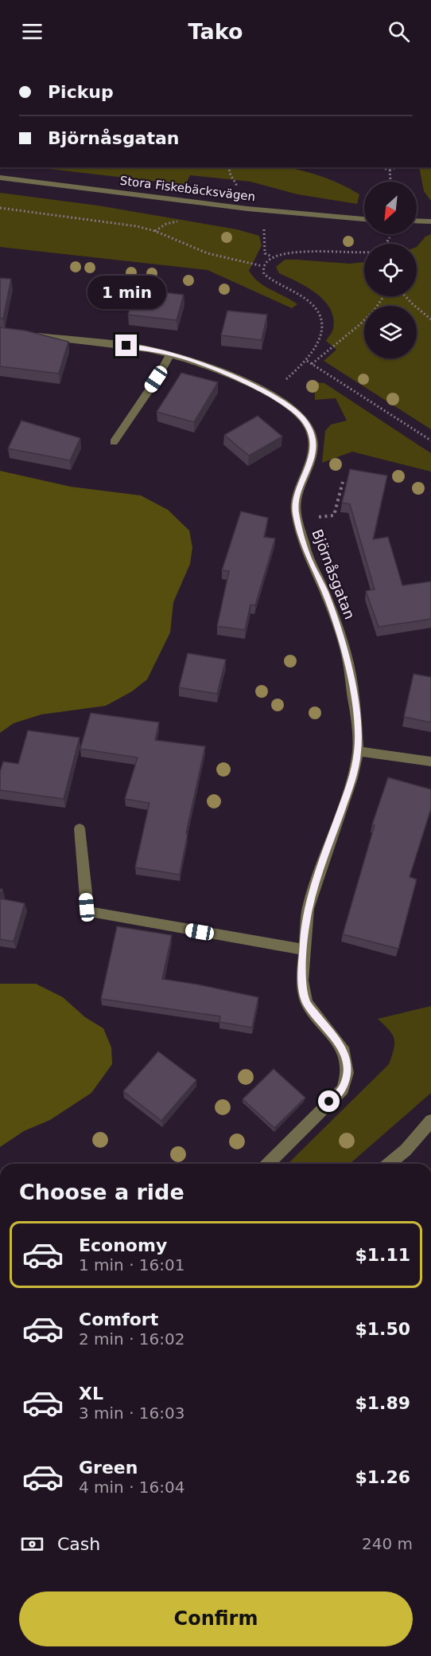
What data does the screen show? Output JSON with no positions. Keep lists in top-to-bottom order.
{
  "streets": {
    "street": ["Stora Fiskebäcksvägen", "Björnåsgatan"]
  },
  "north": "bottom left",
  "page": {
    "header": "Tako",
    "banner": ["Pickup", "Björnåsgatan"],
    "bubble": "1 min",
    "heading": "Choose a ride",
    "list": [
      {
        "name": "Economy",
        "note": "1 min · 16:01",
        "value": "$1.11"
      },
      {
        "name": "Comfort",
        "note": "2 min · 16:02",
        "value": "$1.50"
      },
      {
        "name": "XL",
        "note": "3 min · 16:03",
        "value": "$1.89"
      },
      {
        "name": "Green",
        "note": "4 min · 16:04",
        "value": "$1.26"
      }
    ],
    "pay": ["Cash", "240 m"],
    "buttons": "Confirm"
  }
}
